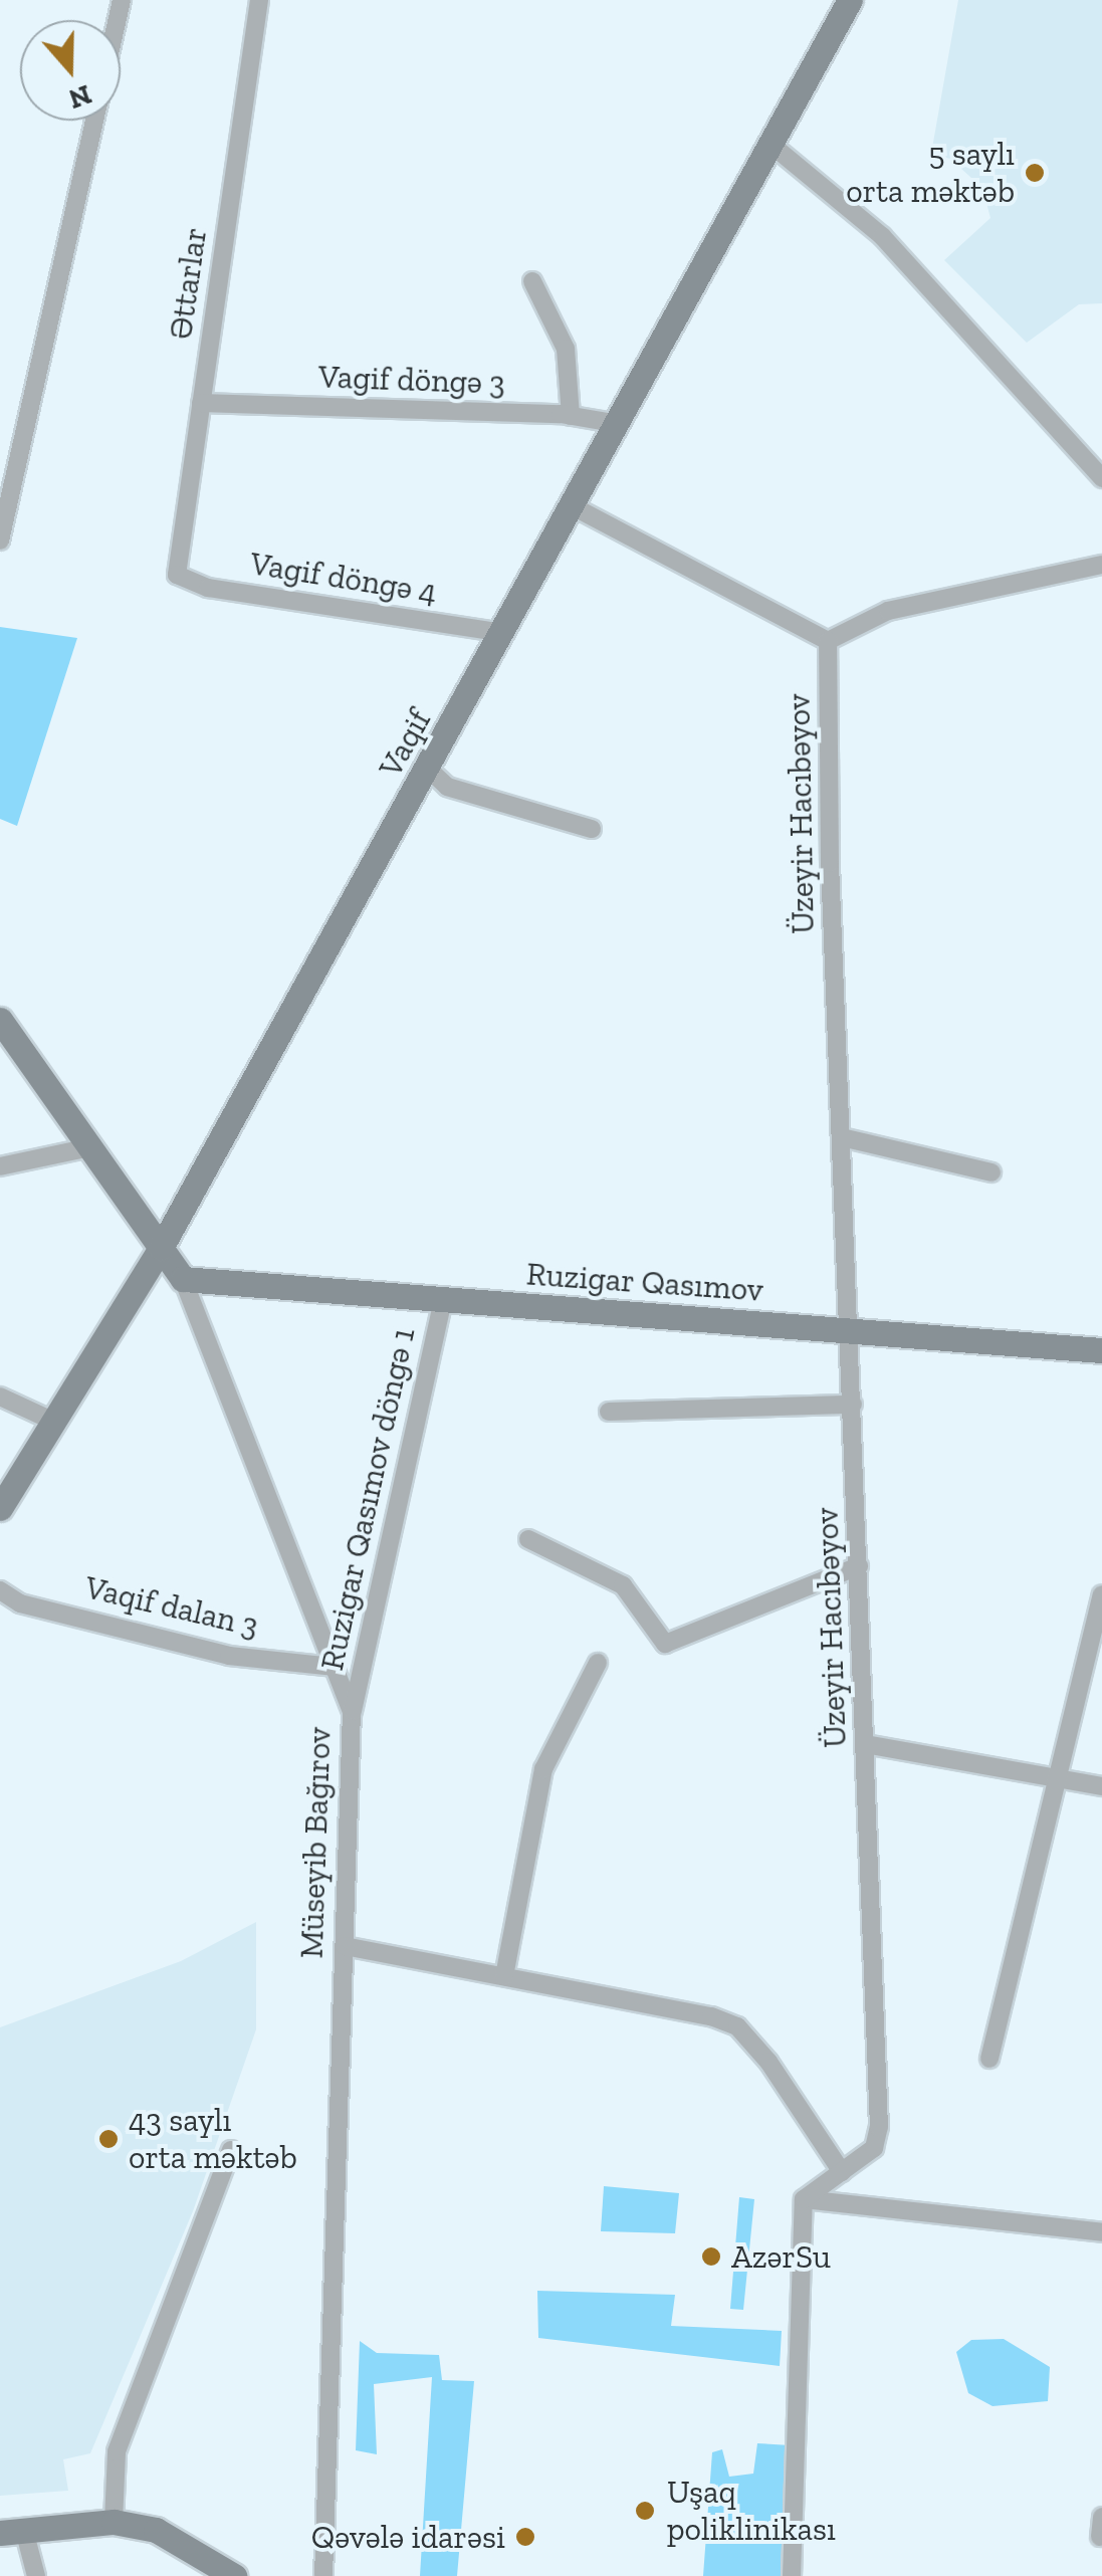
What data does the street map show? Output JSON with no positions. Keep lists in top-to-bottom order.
{
  "streets": {
    "street": [
      "Əttarlar",
      "Vagif döngə 3",
      "Vagif döngə 4",
      "Vaqif",
      "Üzeyir Hacıbəyov",
      "Ruzigar Qasımov",
      "Ruzigar Qasımov döngə 1",
      "Vaqif dalan 3",
      "Müseyib Bağırov"
    ]
  },
  "crossings": [
    ["Əttarlar", "Vagif döngə 3"],
    ["Əttarlar", "Vagif döngə 4"],
    ["Vagif döngə 3", "Vaqif"],
    ["Vagif döngə 4", "Vaqif"],
    ["Vaqif", "Müseyib Bağırov"],
    ["Üzeyir Hacıbəyov", "Ruzigar Qasımov"],
    ["Ruzigar Qasımov", "Ruzigar Qasımov döngə 1"],
    ["Ruzigar Qasımov", "Müseyib Bağırov"],
    ["Ruzigar Qasımov döngə 1", "Müseyib Bağırov"],
    ["Vaqif dalan 3", "Müseyib Bağırov"]
  ],
  "places": [
    "5 saylı orta məktəb",
    "43 saylı orta məktəb",
    "AzərSu",
    "Uşaq poliklinikası",
    "Qəvələ idarəsi"
  ],
  "north": "bottom"
}
